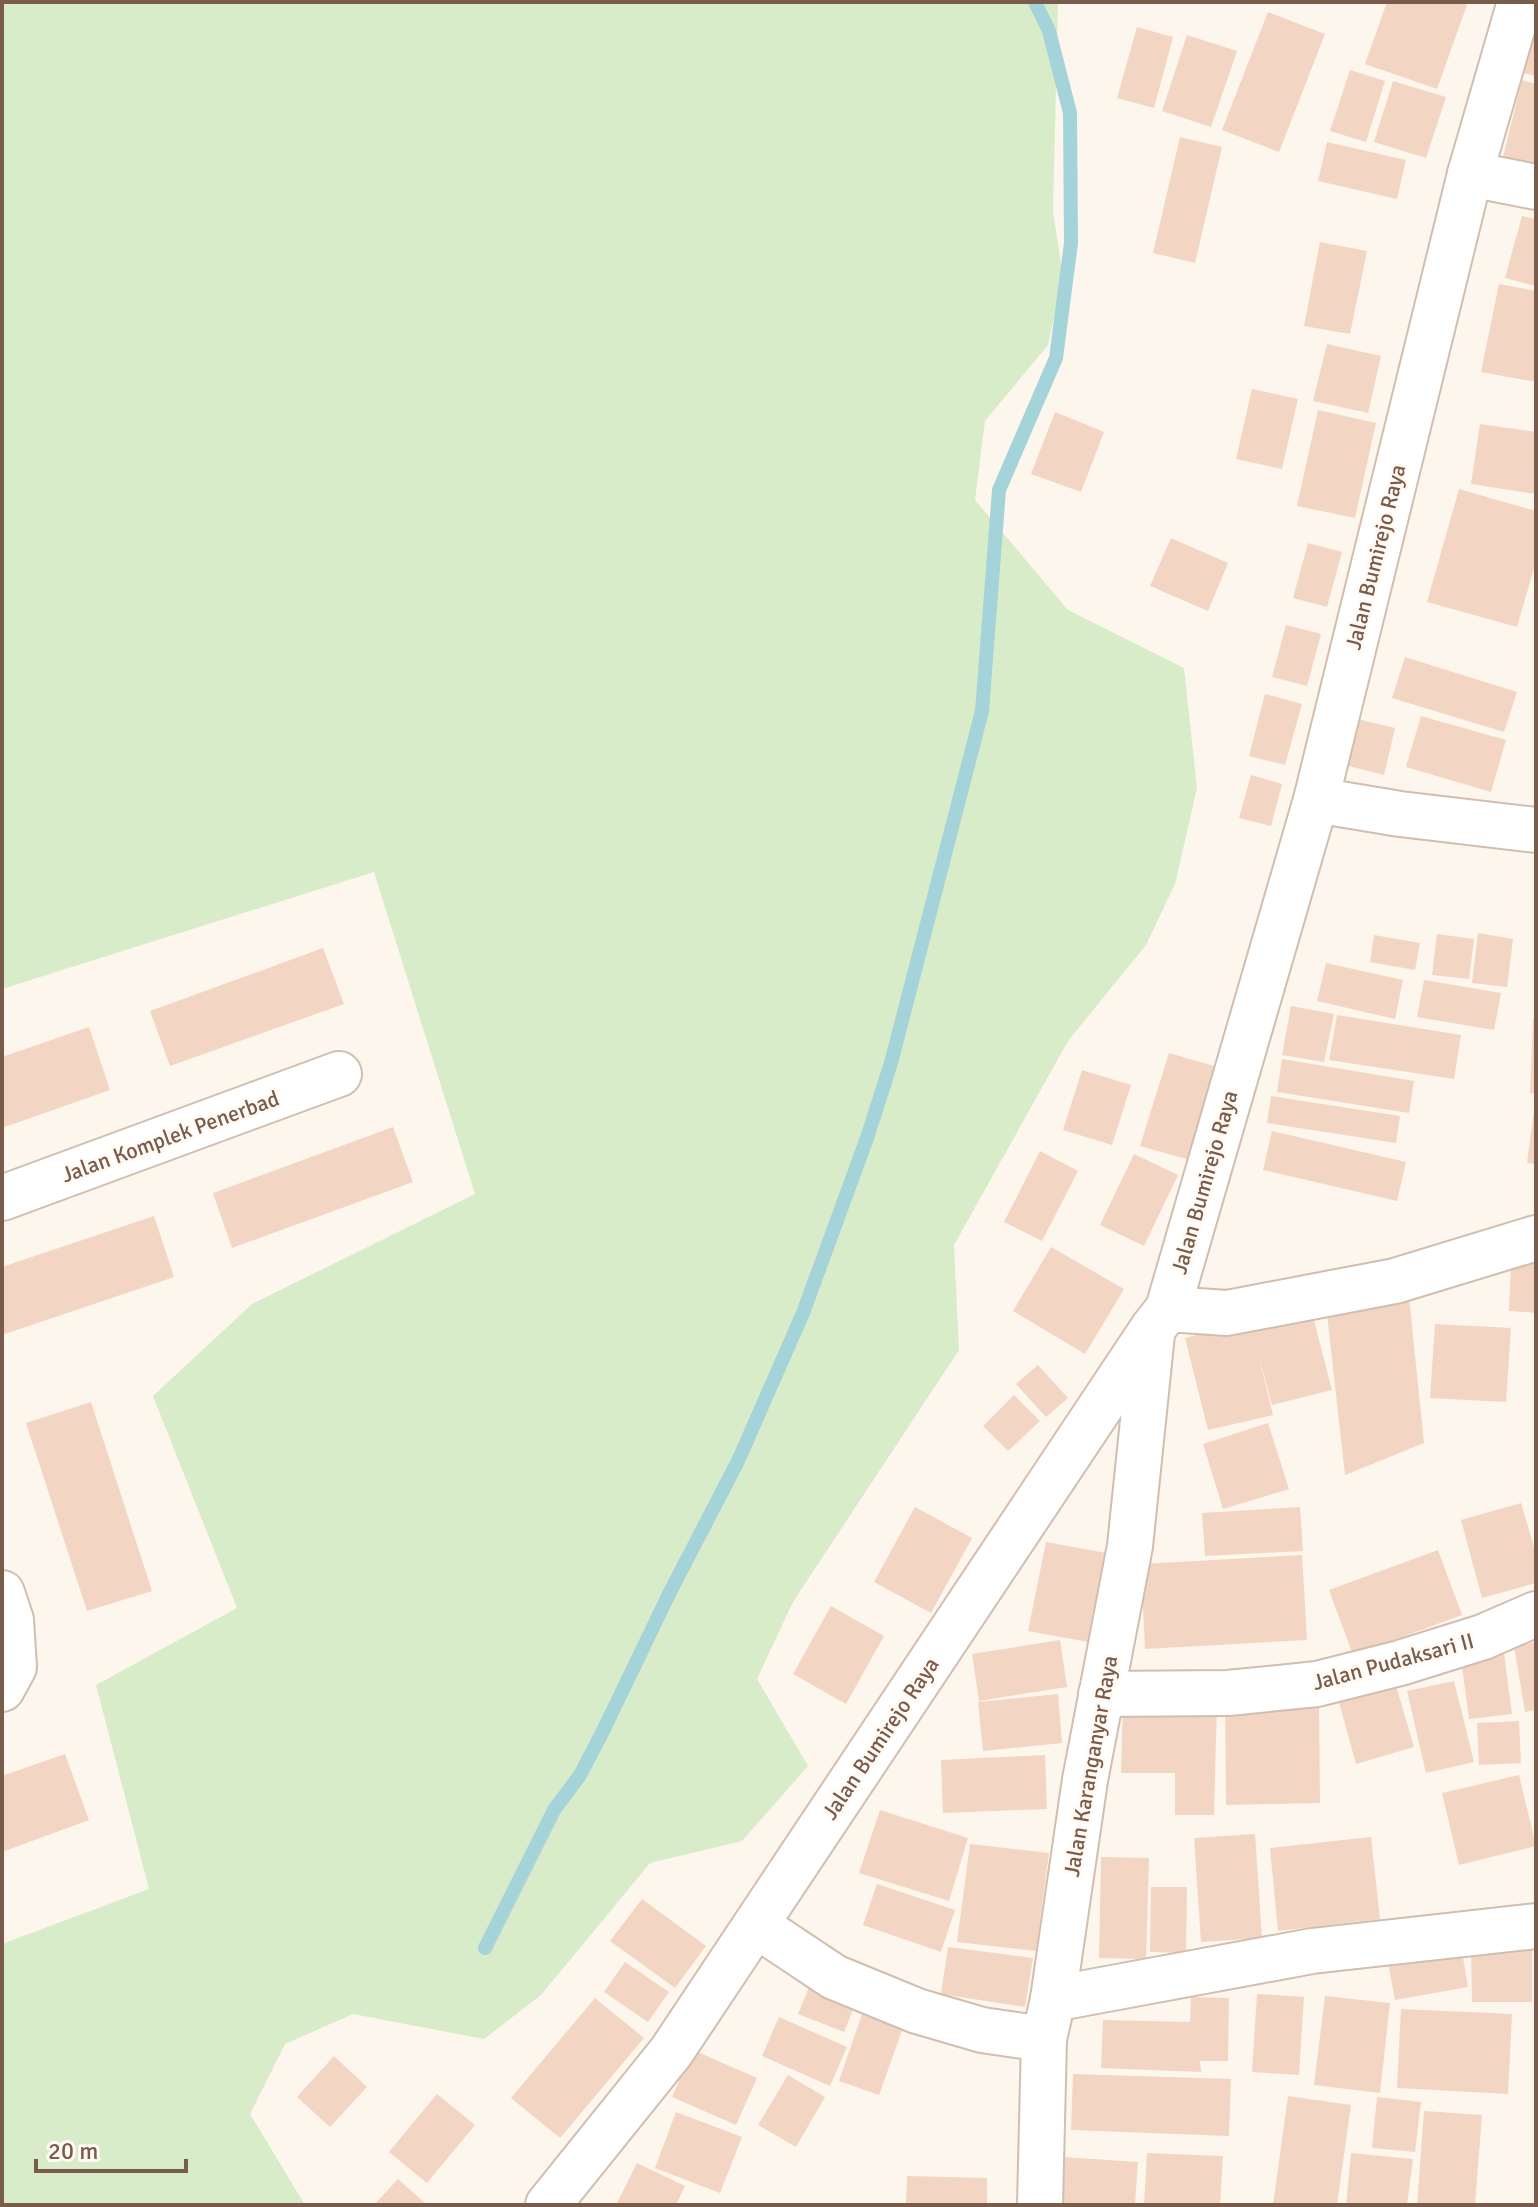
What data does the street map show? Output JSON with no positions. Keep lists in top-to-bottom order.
{
  "streets": {
    "street": [
      "Jalan Bumirejo Raya",
      "Jalan Komplek Penerbad",
      "Jalan Pudaksari II",
      "Jalan Karanganyar Raya"
    ]
  },
  "crossings": [
    ["Jalan Bumirejo Raya", "Jalan Karanganyar Raya"],
    ["Jalan Pudaksari II", "Jalan Karanganyar Raya"]
  ],
  "scale_bar": "20 m"
}
